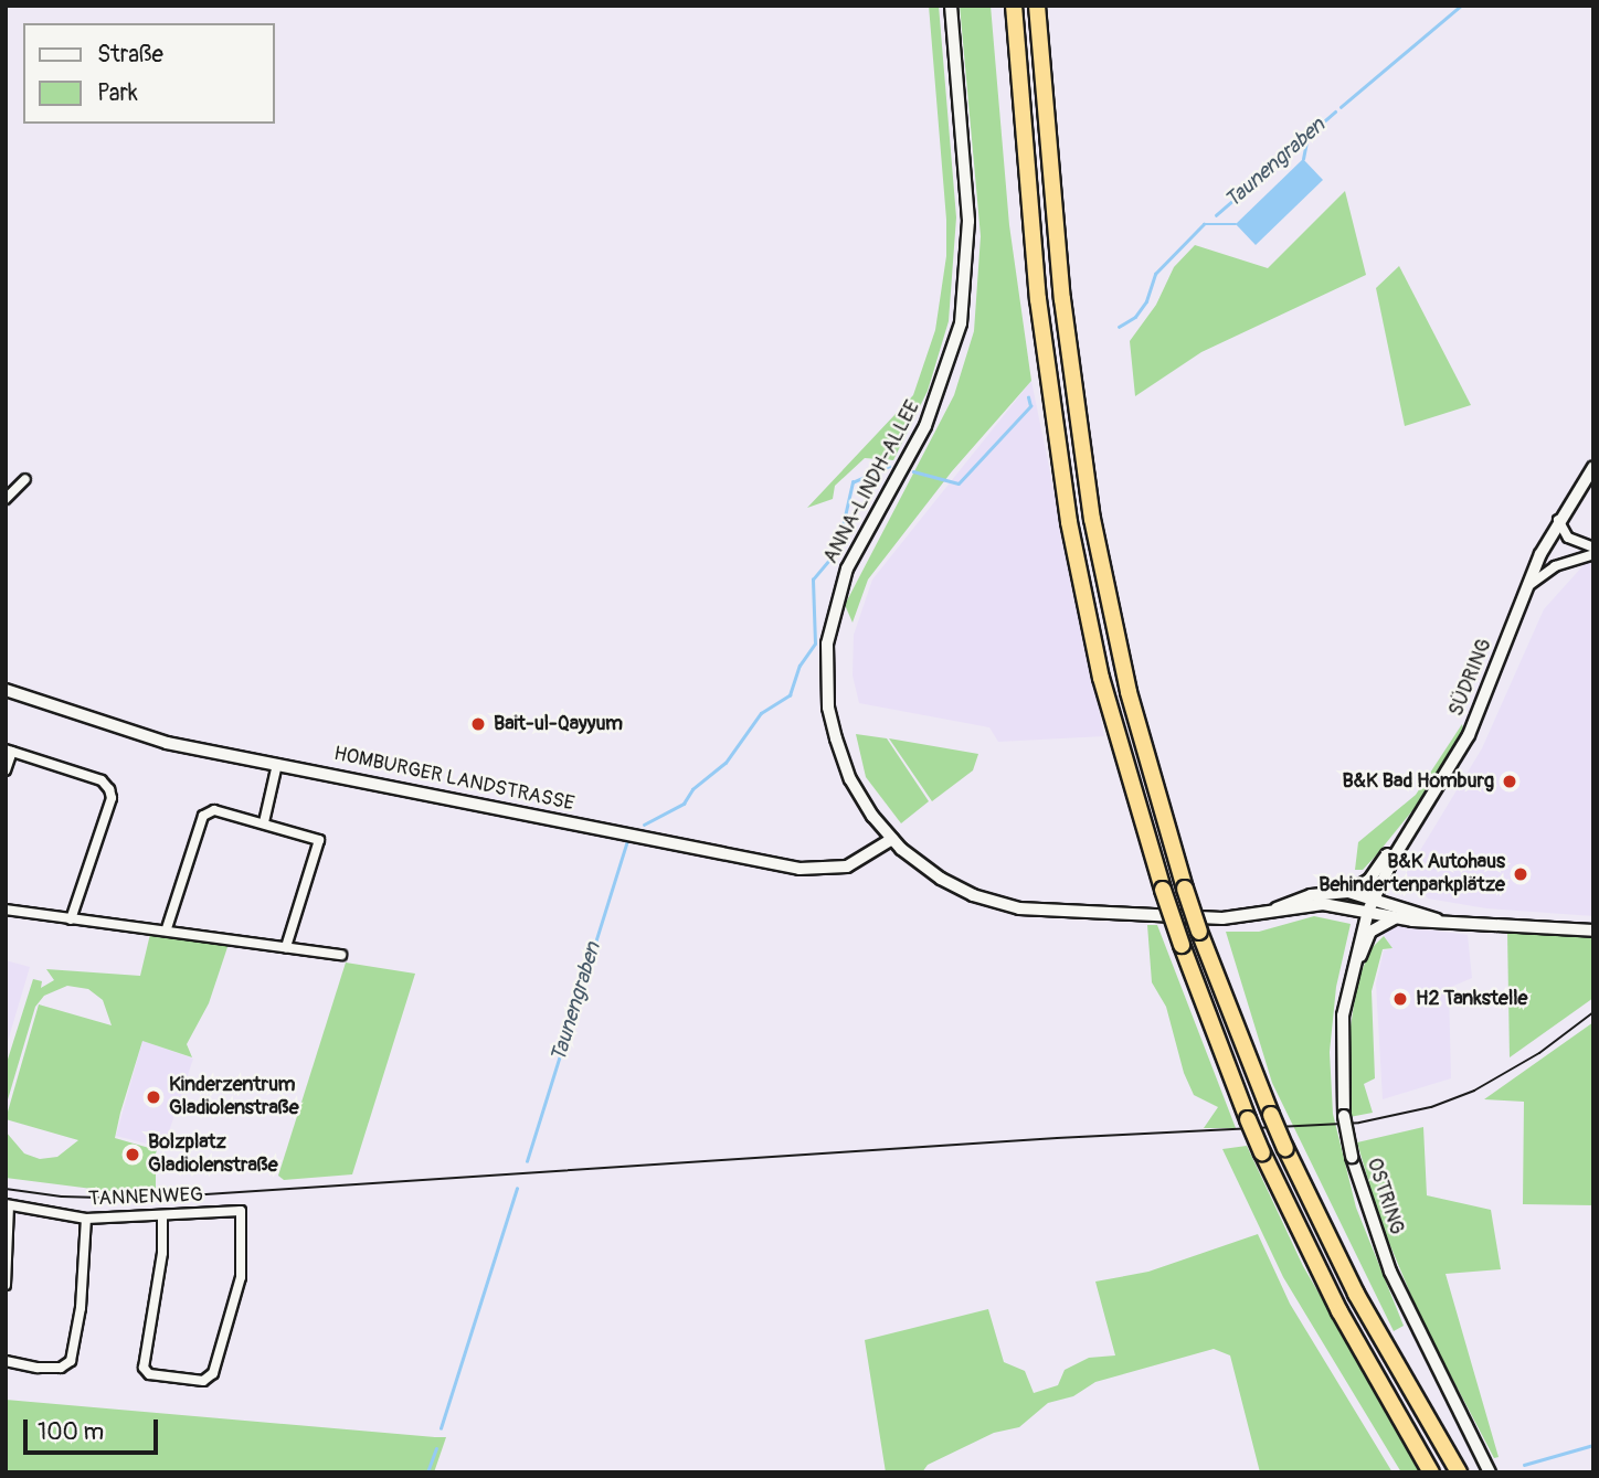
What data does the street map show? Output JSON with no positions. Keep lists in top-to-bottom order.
{
  "streets": {
    "main road": [
      "ANNA-LINDH-ALLEE",
      "SÜDRING",
      "HOMBURGER LANDSTRASSE",
      "OSTRING"
    ],
    "street": ["TANNENWEG"]
  },
  "crossings": [
    ["ANNA-LINDH-ALLEE", "HOMBURGER LANDSTRASSE"],
    ["SÜDRING", "OSTRING"]
  ],
  "water": ["Taunengraben"],
  "places": [
    "Bait-ul-Qayyum",
    "B&K Bad Homburg",
    "B&K Autohaus Behindertenparkplätze",
    "H2 Tankstelle",
    "Kinderzentrum Gladiolenstraße",
    "Bolzplatz Gladiolenstraße"
  ],
  "legend": ["Straße", "Park"],
  "scale_bar": "100 m"
}
